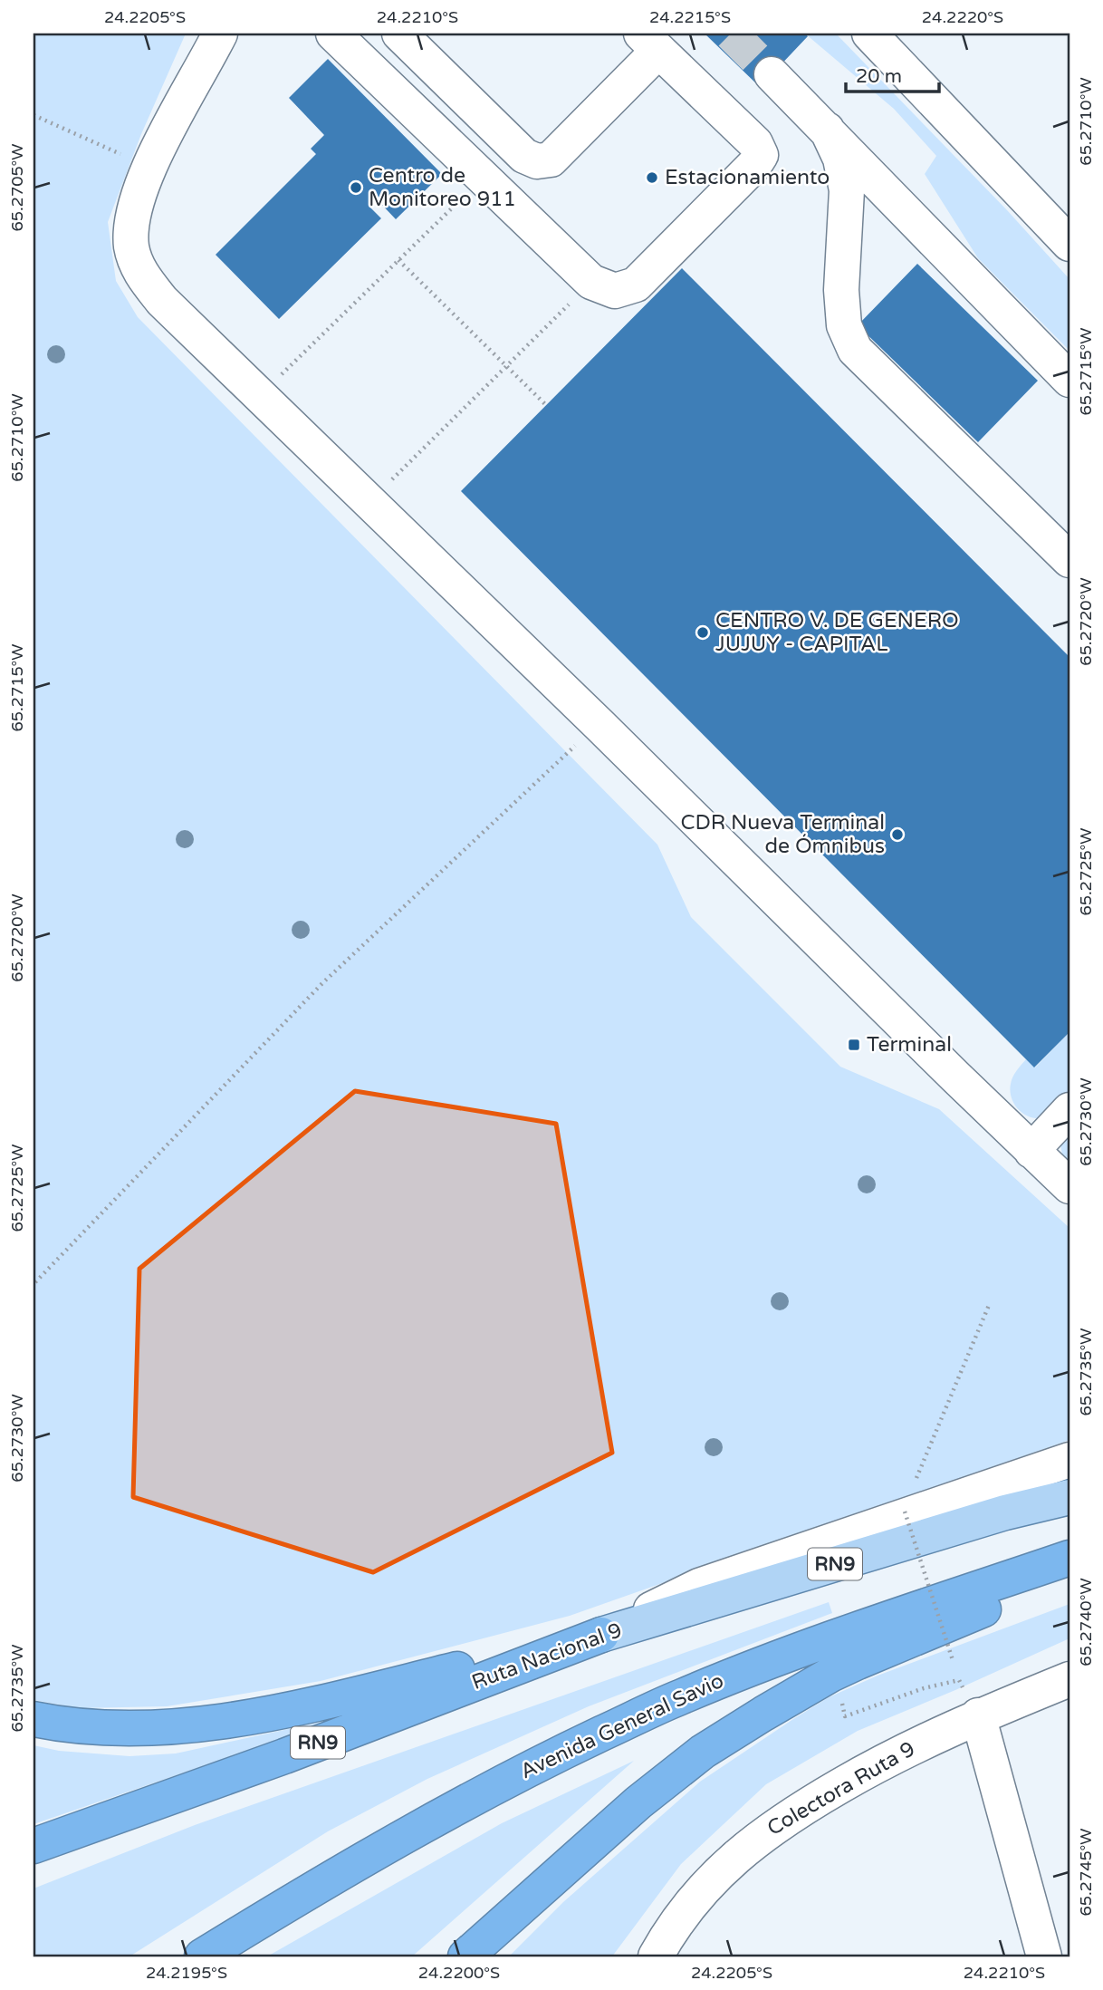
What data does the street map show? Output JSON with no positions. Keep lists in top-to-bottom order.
{
  "streets": {
    "highway": ["RN9", "Ruta Nacional 9", "Avenida General Savio"],
    "street": ["Colectora Ruta 9"]
  },
  "places": {
    "other": [
      "Estacionamiento",
      "Centro de Monitoreo 911",
      "CENTRO V. DE GENERO JUJUY - CAPITAL",
      "CDR Nueva Terminal de Ómnibus"
    ],
    "transit": ["Terminal"]
  },
  "scale_bar": "20 m",
  "coordinates": [
    "24.2205°S",
    "24.2210°S",
    "24.2215°S",
    "24.2220°S",
    "65.2710°W",
    "65.2705°W",
    "65.2715°W",
    "65.2720°W",
    "65.2725°W",
    "65.2730°W",
    "65.2735°W",
    "65.2740°W",
    "65.2745°W",
    "24.2195°S",
    "24.2200°S"
  ]
}
